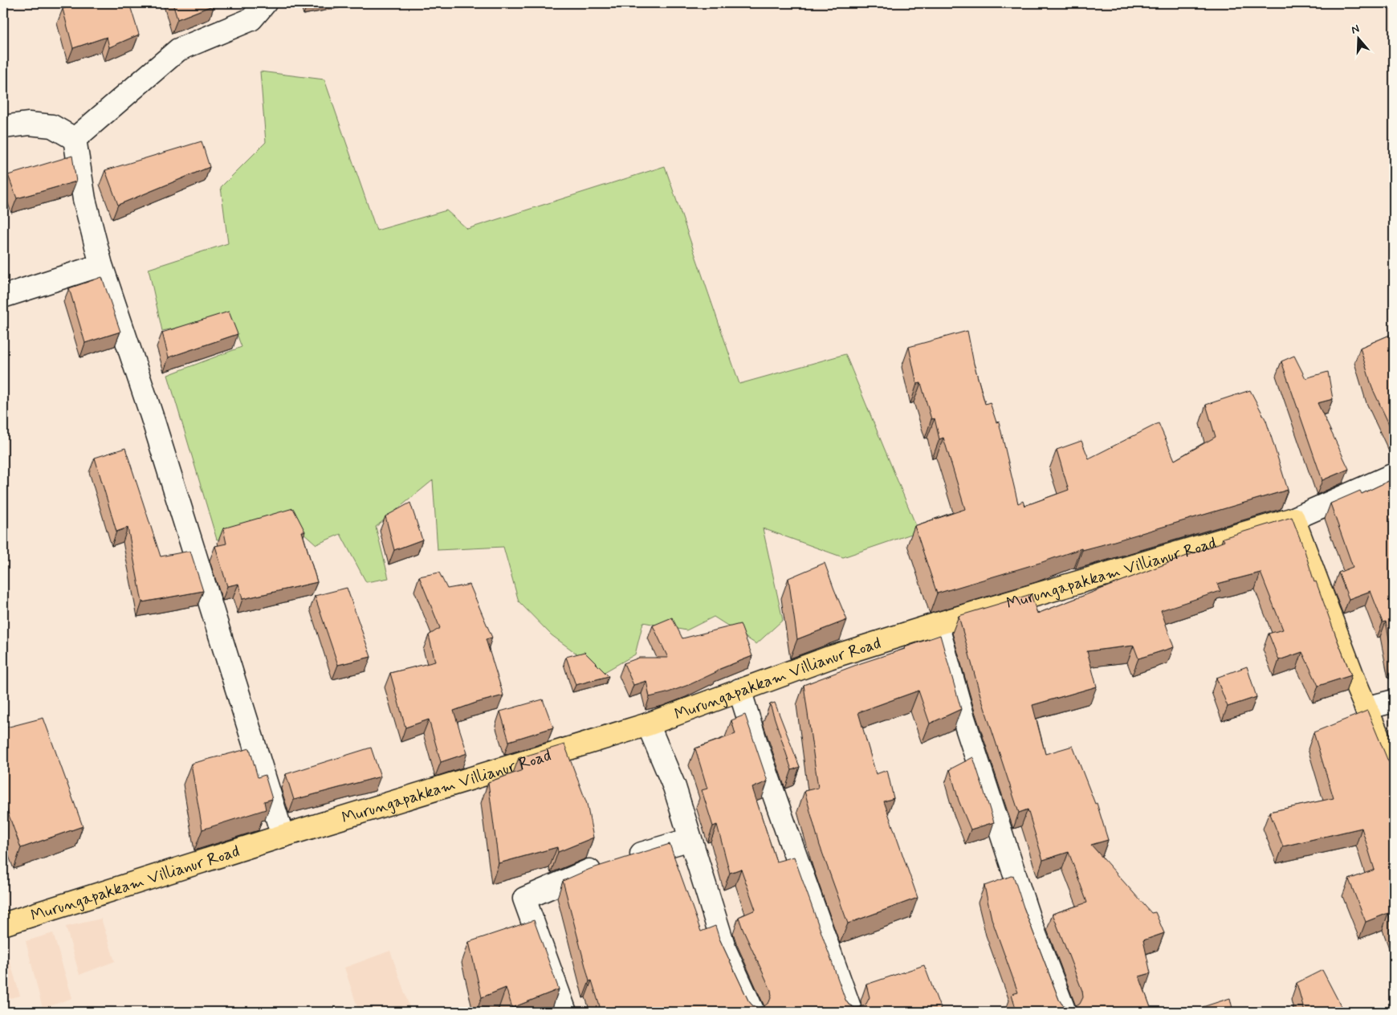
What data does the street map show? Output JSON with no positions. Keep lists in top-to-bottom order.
{
  "streets": {
    "main road": ["Murungapakkam Villianur Road"]
  },
  "north": "top"
}
